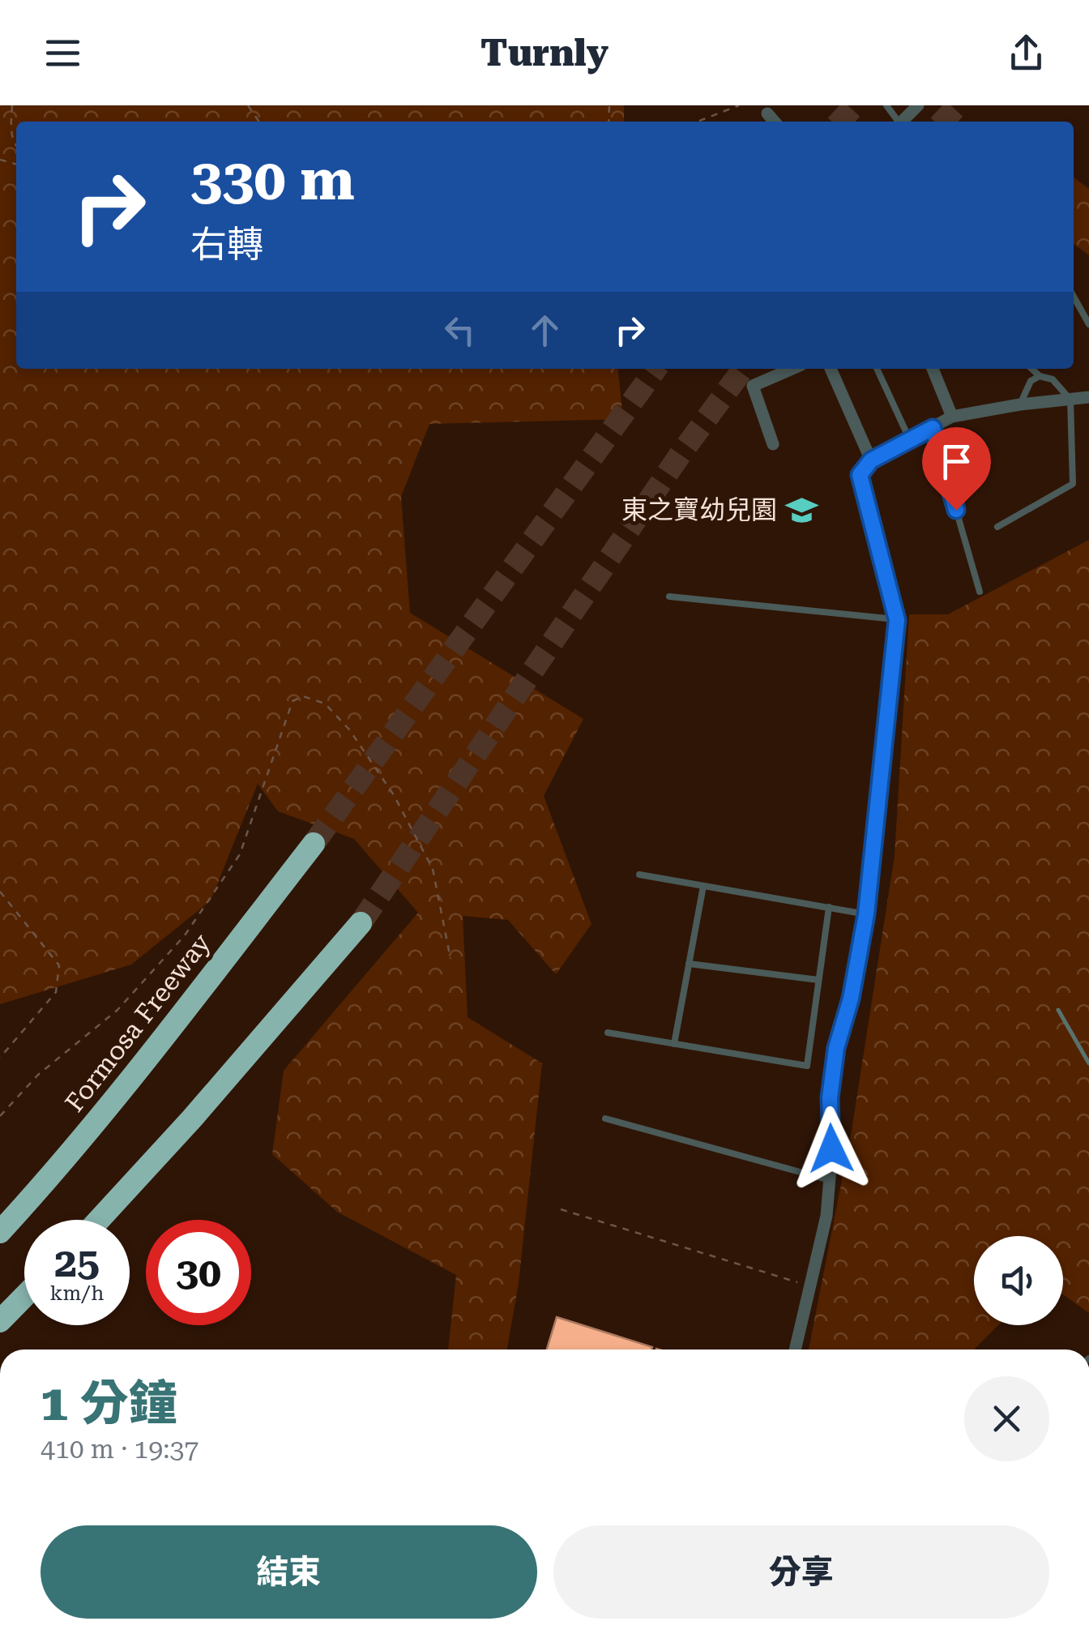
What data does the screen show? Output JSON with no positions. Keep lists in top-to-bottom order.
{
  "streets": {
    "highway": ["Formosa Freeway"]
  },
  "places": {
    "school or university": ["東之寶幼兒園"]
  },
  "page": {
    "header": "Turnly",
    "turn": ["330 m", "右轉"],
    "speed": "25 km/h",
    "limit": "30",
    "heading": ["1 分鐘", "410 m · 19:37"],
    "buttons": ["結束", "分享"]
  }
}
